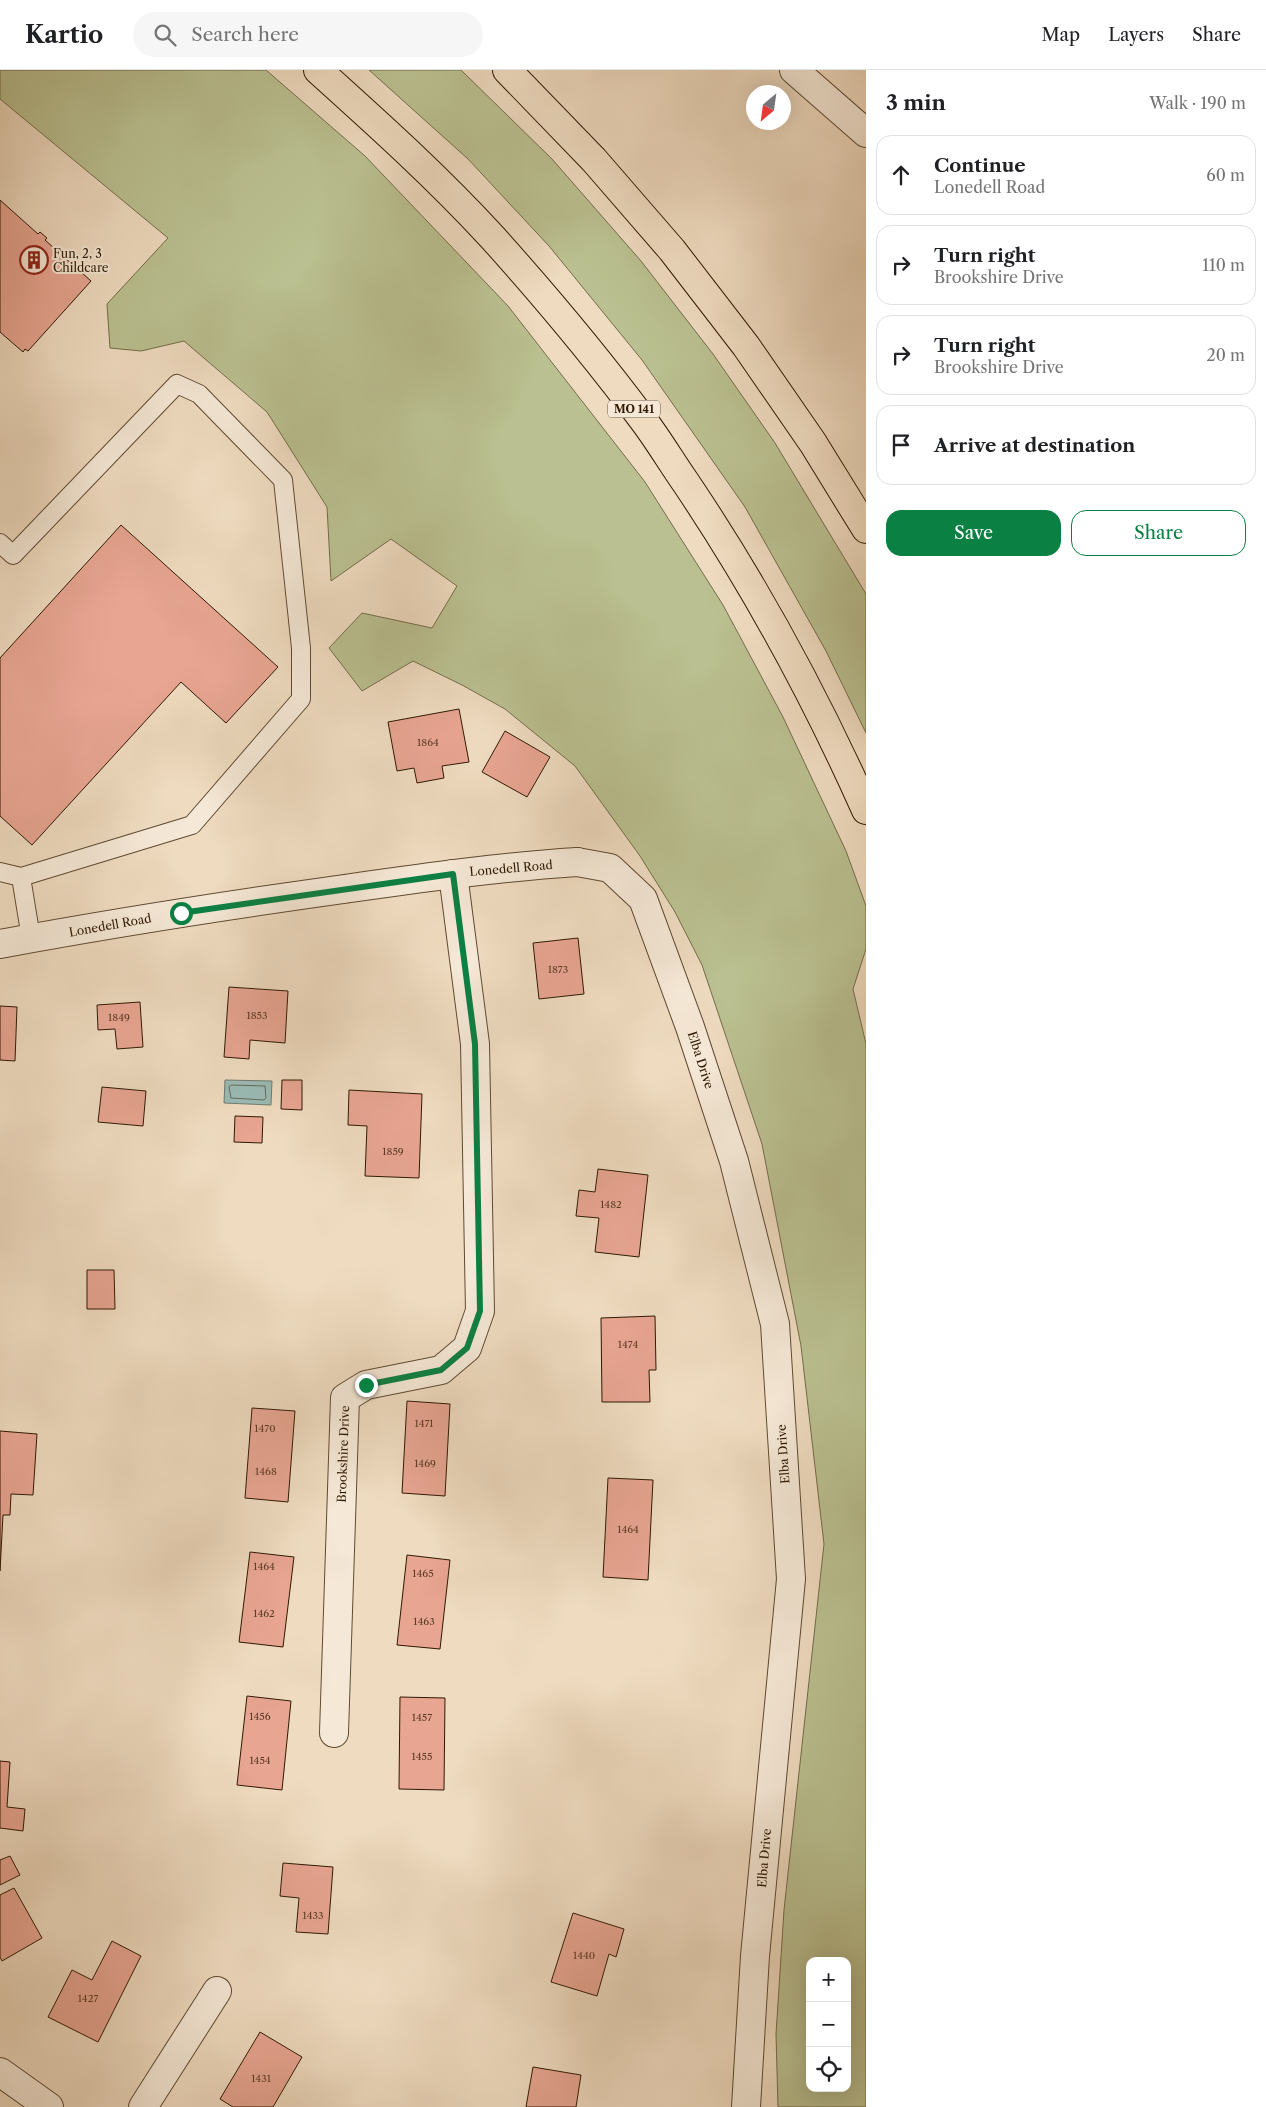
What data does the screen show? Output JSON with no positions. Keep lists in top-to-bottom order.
{
  "streets": {
    "highway": ["MO 141"],
    "street": ["Lonedell Road", "Elba Drive", "Brookshire Drive"]
  },
  "crossings": [
    ["Lonedell Road", "Elba Drive"],
    ["Lonedell Road", "Brookshire Drive"]
  ],
  "places": {
    "building": ["Fun, 2, 3 Childcare"]
  },
  "house_numbers": [
    "1864",
    "1873",
    "1853",
    "1849",
    "1859",
    "1482",
    "1474",
    "1471",
    "1470",
    "1469",
    "1468",
    "1464",
    "1464",
    "1465",
    "1462",
    "1463",
    "1456",
    "1457",
    "1455",
    "1454",
    "1433",
    "1440",
    "1427",
    "1431"
  ],
  "north": "bottom left",
  "page": {
    "header": "Kartio",
    "search": "Search here",
    "nav": ["Map", "Layers", "Share"],
    "heading": ["3 min", "Walk · 190 m"],
    "list": [
      ["Continue", "Lonedell Road", "60 m"],
      ["Turn right", "Brookshire Drive", "110 m"],
      ["Turn right", "Brookshire Drive", "20 m"],
      "Arrive at destination"
    ],
    "buttons": ["Save", "Share"],
    "map_buttons": ["+", "−"]
  }
}
